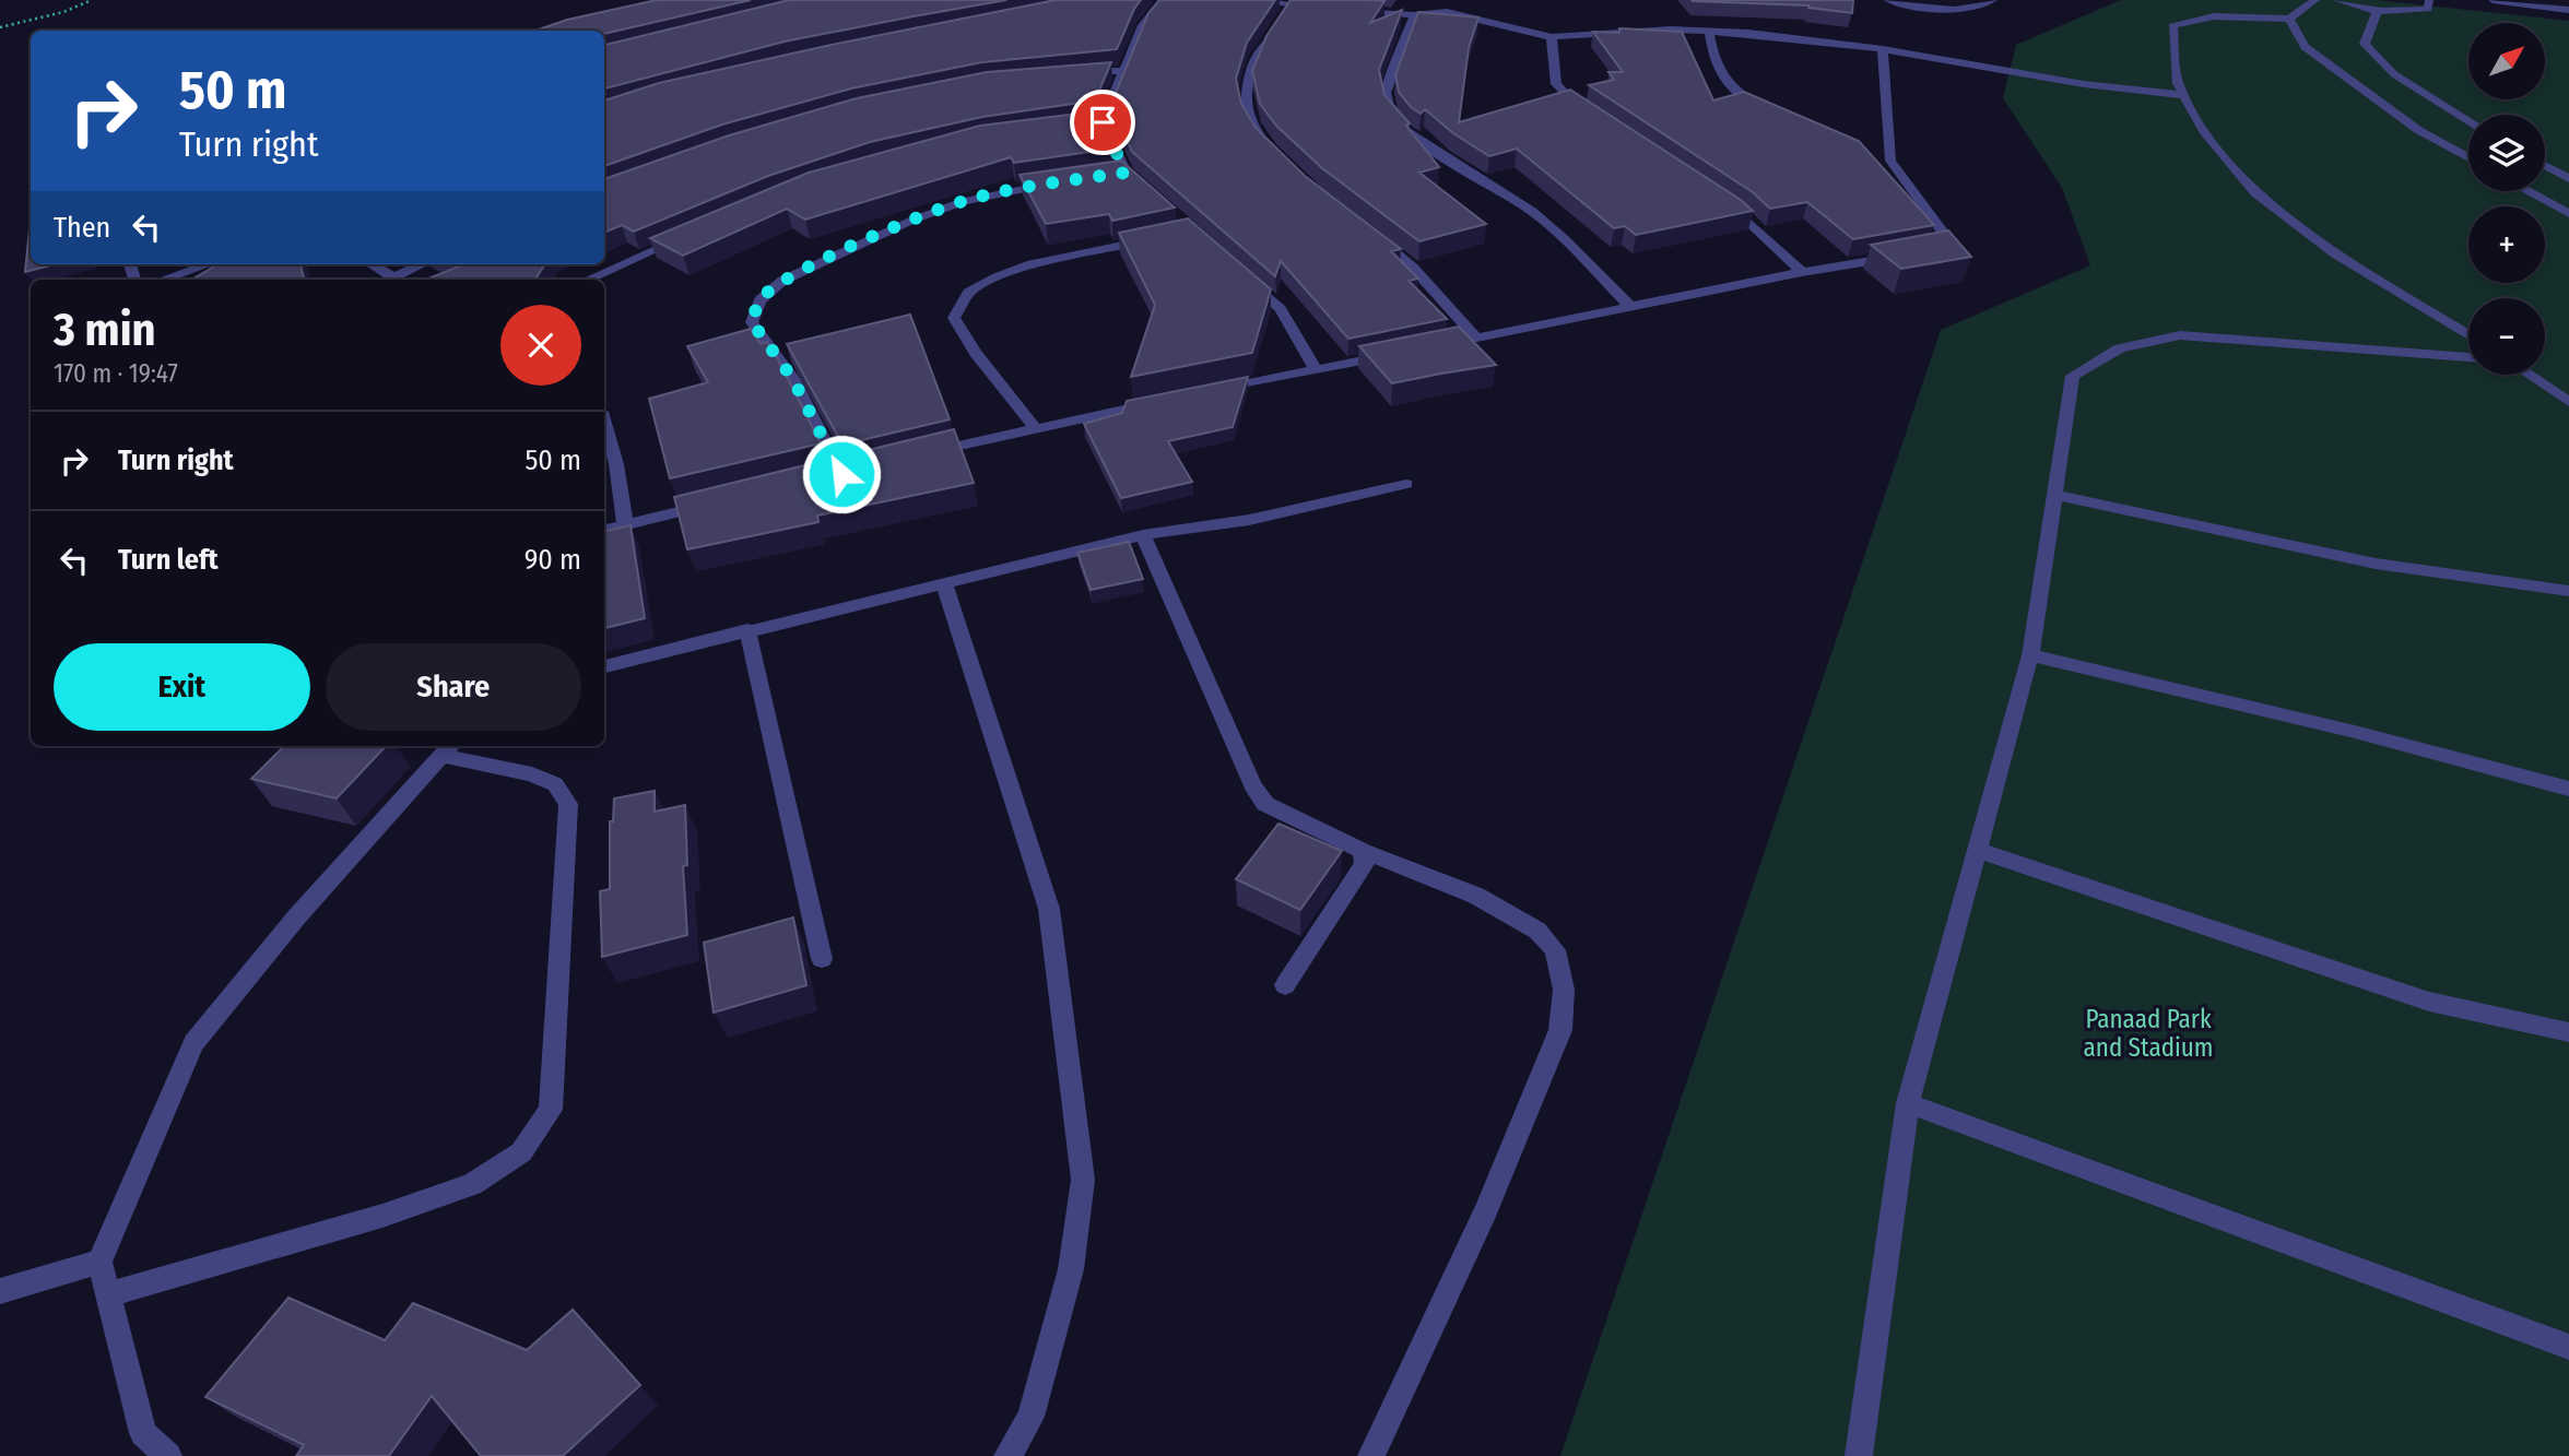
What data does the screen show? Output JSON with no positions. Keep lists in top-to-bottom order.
{
  "parks": ["Panaad Park and Stadium"],
  "north": "top right",
  "page": {
    "map_buttons": ["+", "−"],
    "turn": ["50 m", "Turn right"],
    "then": "Then",
    "heading": ["3 min", "170 m · 19:47"],
    "list": [
      {
        "name": "Turn right",
        "value": "50 m"
      },
      {
        "name": "Turn left",
        "value": "90 m"
      }
    ],
    "buttons": ["Exit", "Share"]
  }
}
